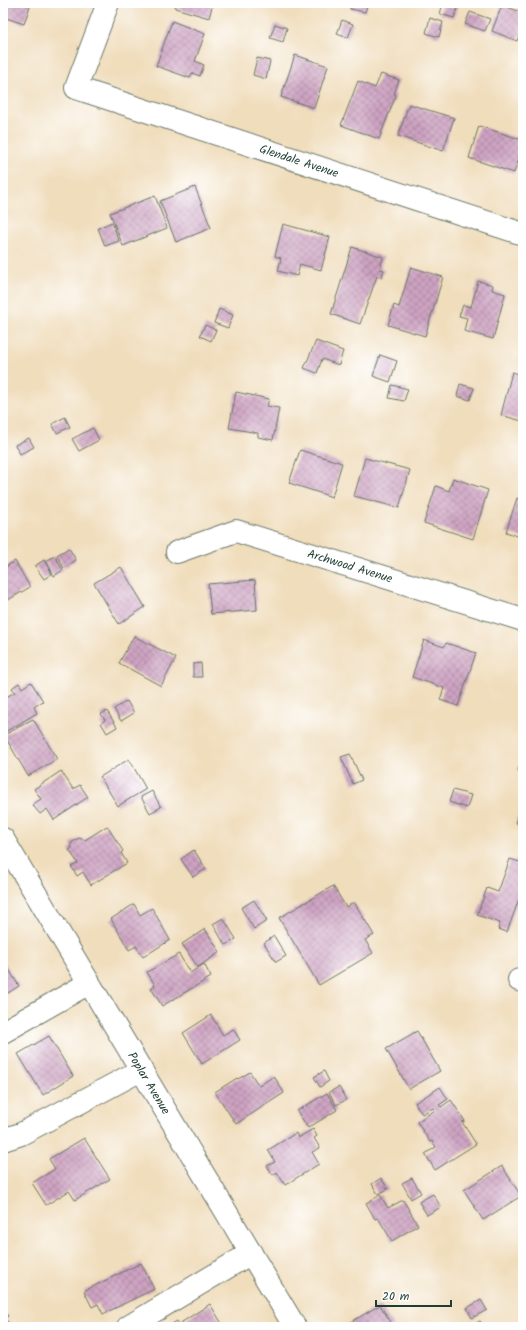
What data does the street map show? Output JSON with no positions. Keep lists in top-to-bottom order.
{
  "streets": {
    "street": ["Glendale Avenue", "Archwood Avenue", "Poplar Avenue"]
  },
  "scale_bar": "20 m"
}
